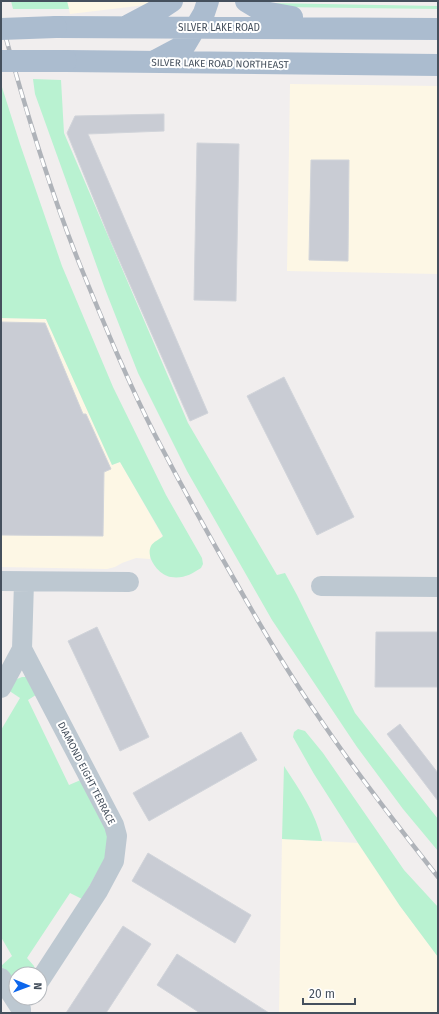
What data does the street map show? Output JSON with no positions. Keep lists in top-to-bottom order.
{
  "streets": {
    "main road": ["SILVER LAKE ROAD", "SILVER LAKE ROAD NORTHEAST"],
    "street": ["DIAMOND EIGHT TERRACE"]
  },
  "scale_bar": "20 m",
  "north": "right"
}
